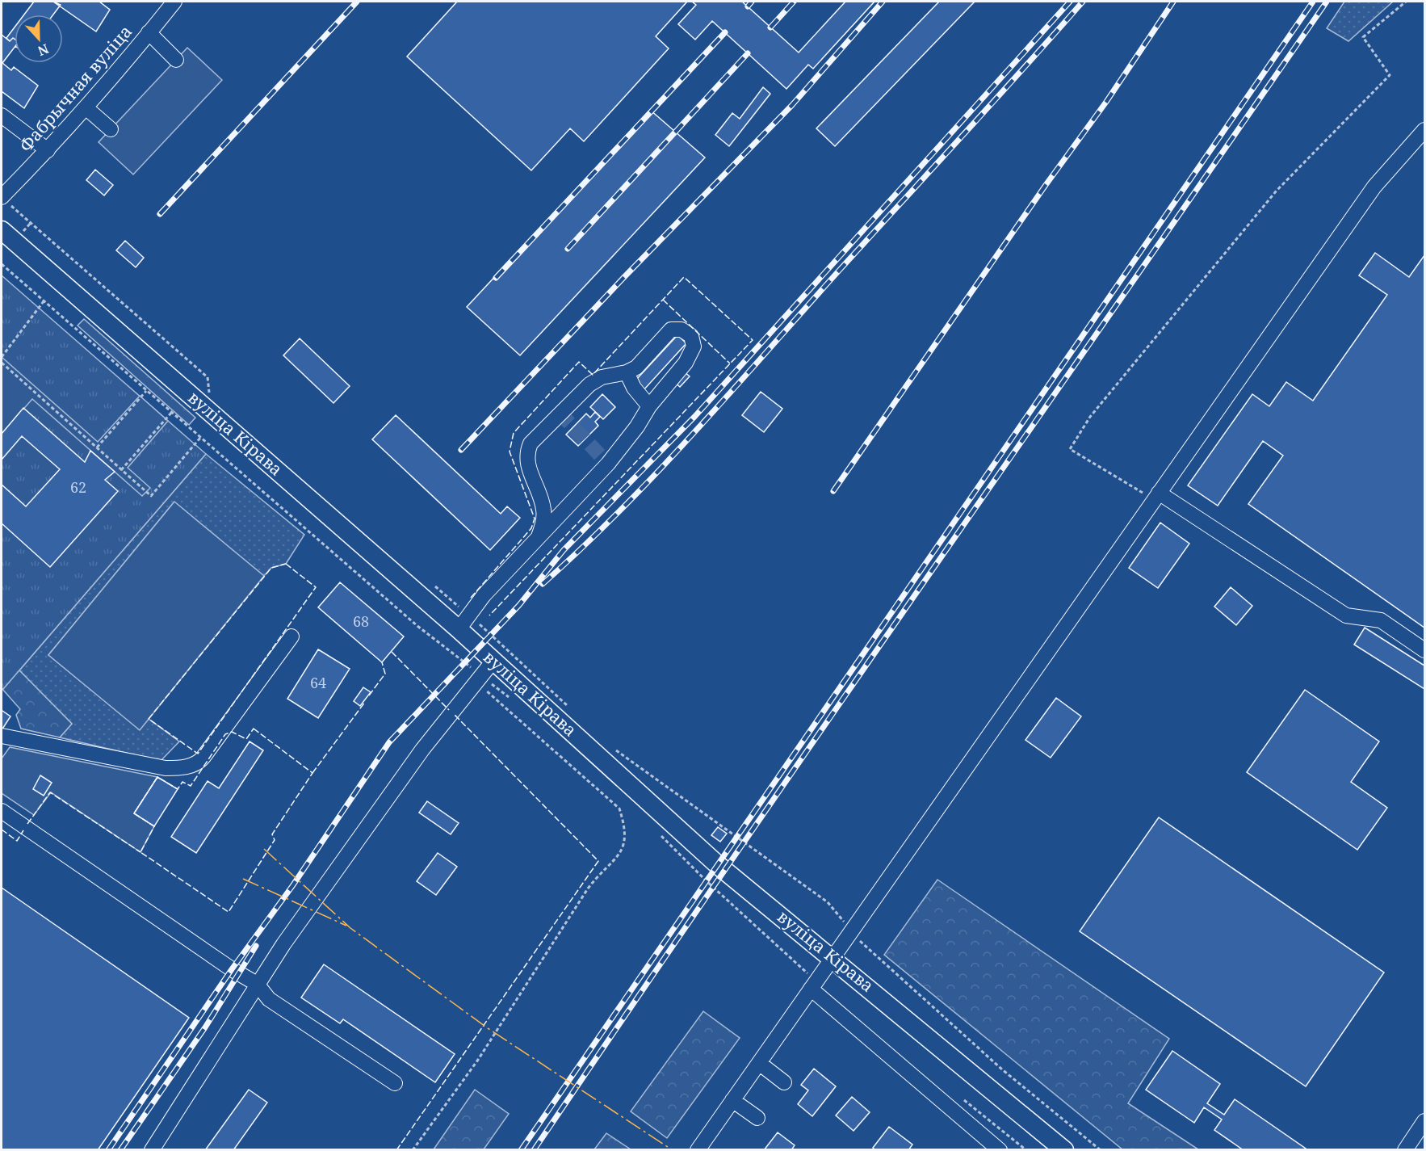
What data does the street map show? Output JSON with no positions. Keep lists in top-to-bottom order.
{
  "streets": {
    "main road": ["вуліца Кірава"],
    "street": ["Фабрычная вуліца"]
  },
  "house_numbers": ["62", "68", "64"],
  "north": "bottom"
}
